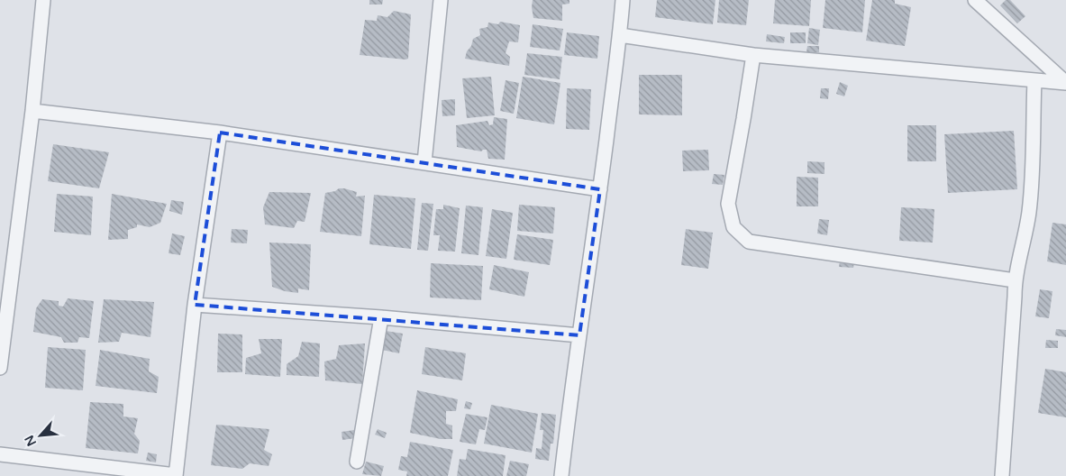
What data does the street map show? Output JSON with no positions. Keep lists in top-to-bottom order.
{
  "north": "bottom left"
}
